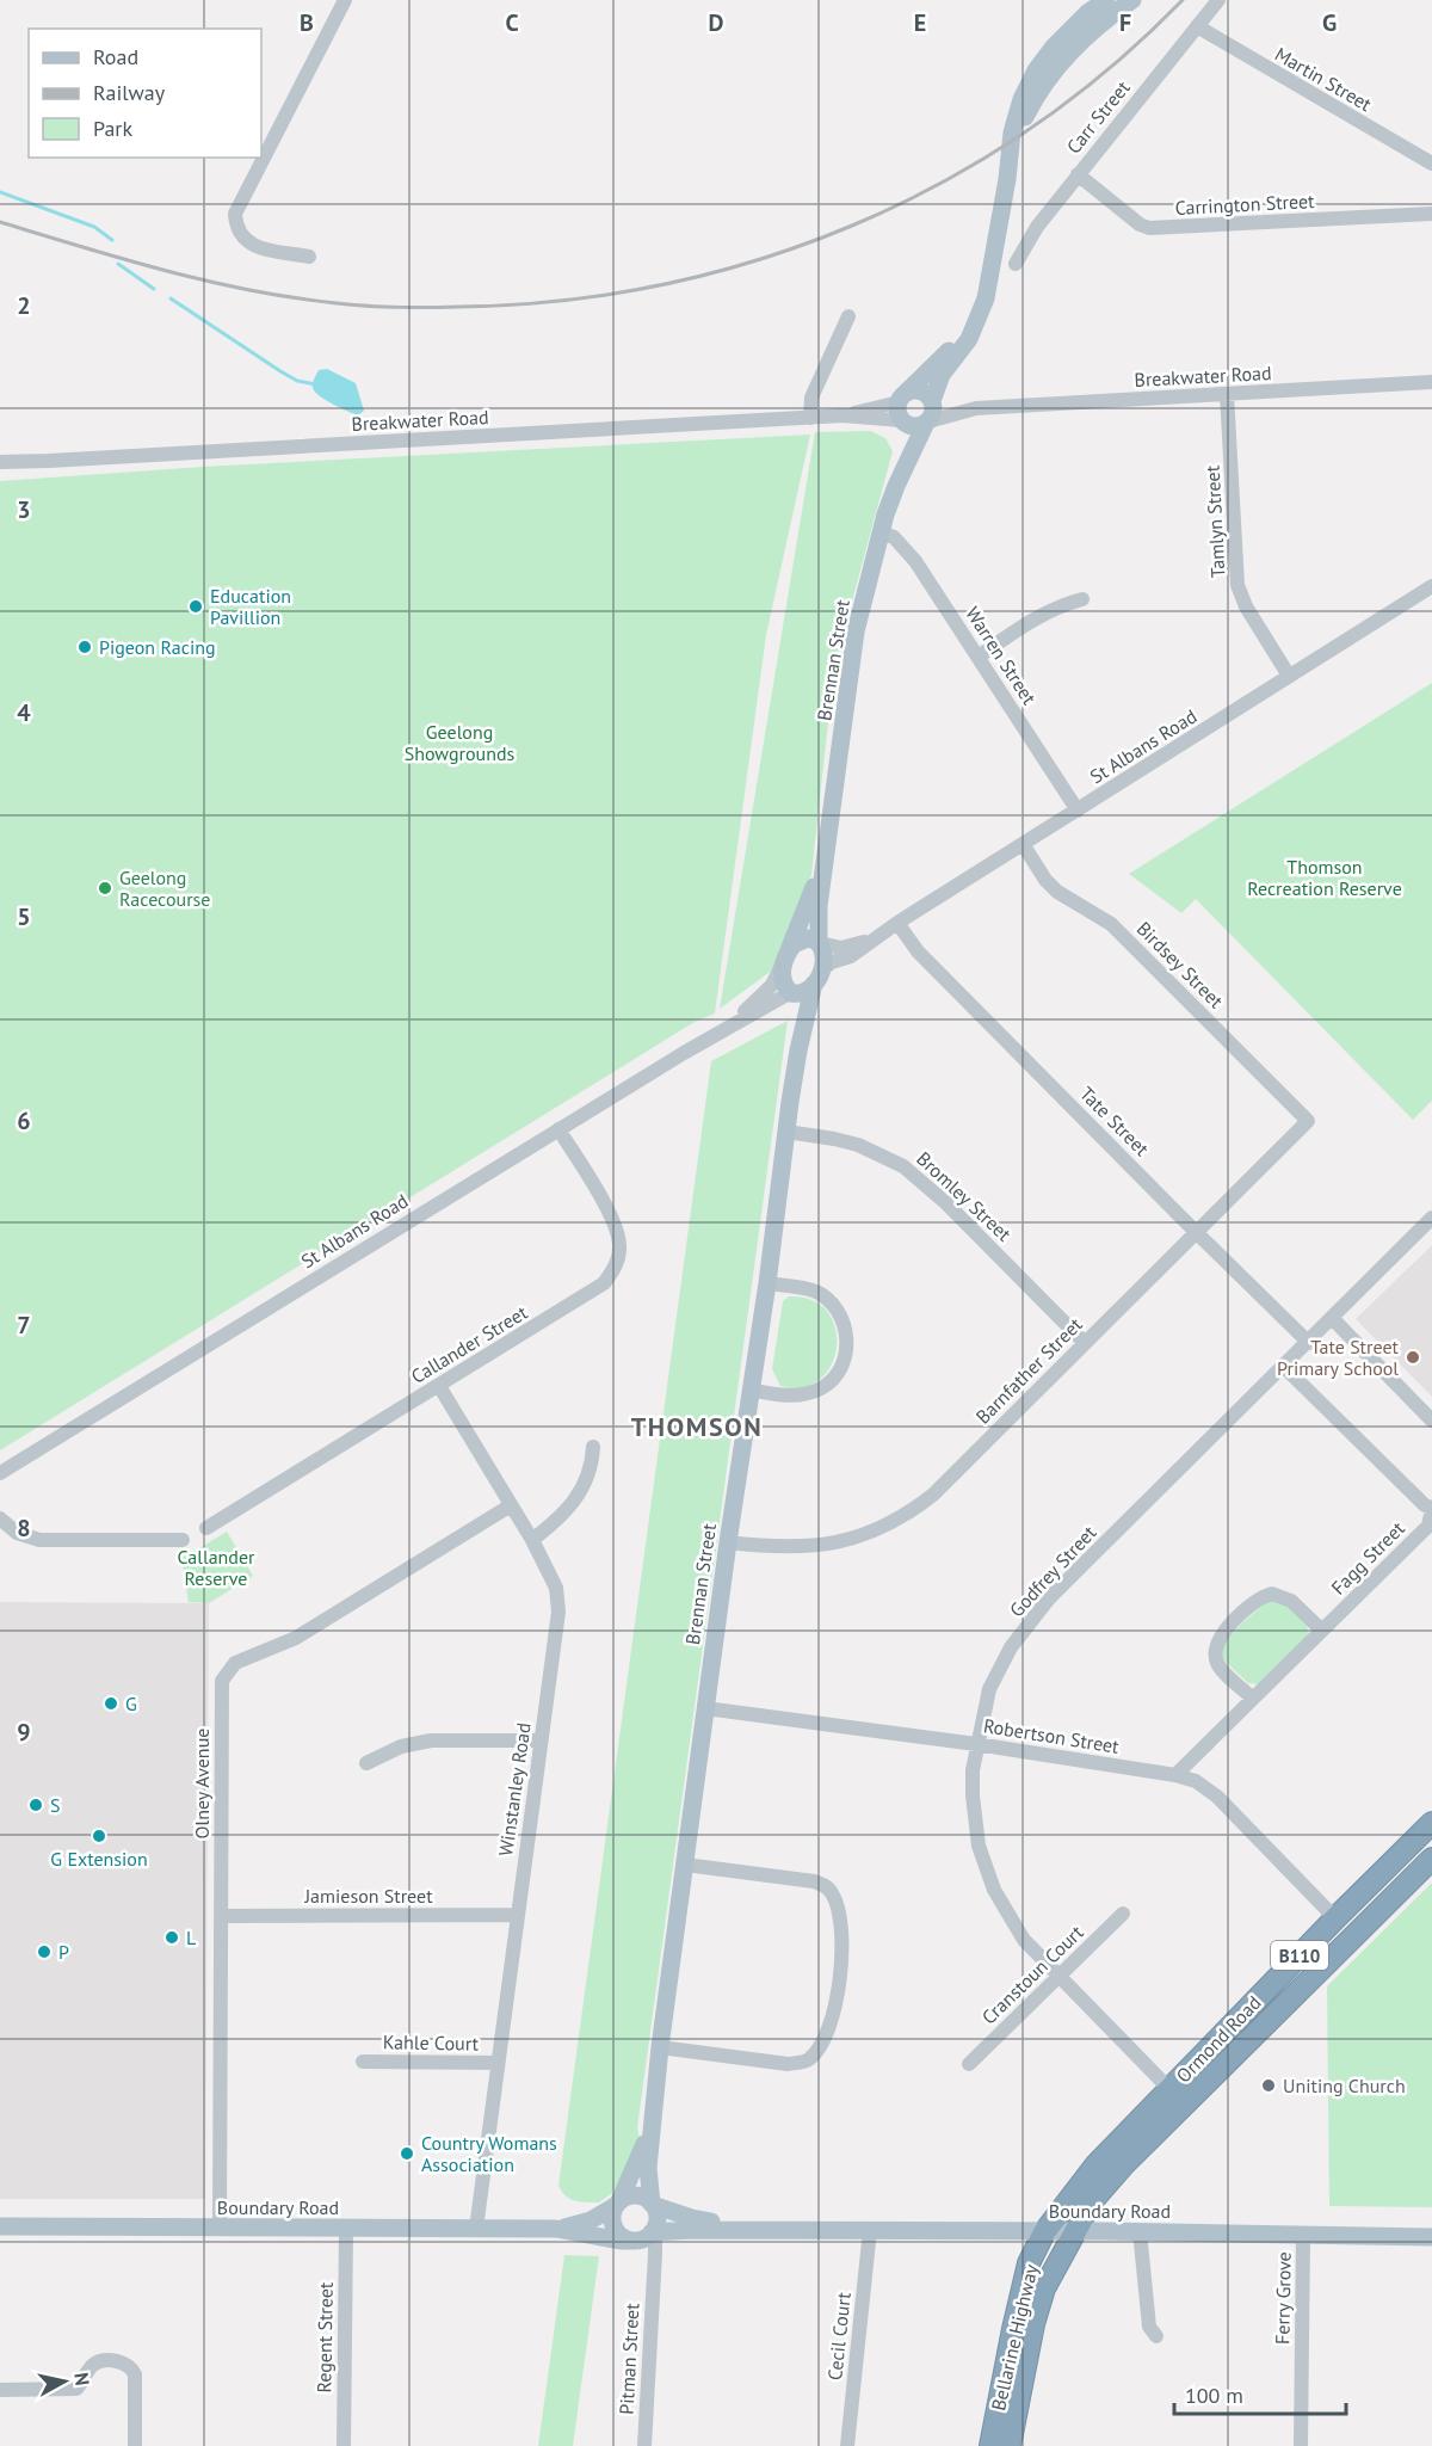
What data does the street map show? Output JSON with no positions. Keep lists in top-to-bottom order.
{
  "streets": {
    "highway": ["B110", "Ormond Road", "Bellarine Highway"],
    "main road": ["Brennan Street", "Boundary Road"],
    "street": [
      "Martin Street",
      "Carr Street",
      "Carrington Street",
      "Breakwater Road",
      "Tamlyn Street",
      "Warren Street",
      "St Albans Road",
      "Birdsey Street",
      "Tate Street",
      "Bromley Street",
      "Callander Street",
      "Barnfather Street",
      "Fagg Street",
      "Godfrey Street",
      "Robertson Street",
      "Olney Avenue",
      "Winstanley Road",
      "Jamieson Street",
      "Cranstoun Court",
      "Kahle Court",
      "Ferry Grove",
      "Cecil Court",
      "Regent Street",
      "Pitman Street"
    ]
  },
  "crossings": [
    ["Martin Street", "Carr Street"],
    ["Carr Street", "Carrington Street"],
    ["Breakwater Road", "Tamlyn Street"],
    ["Breakwater Road", "Brennan Street"],
    ["Tamlyn Street", "St Albans Road"],
    ["Warren Street", "Brennan Street"],
    ["Warren Street", "St Albans Road"],
    ["Brennan Street", "St Albans Road"],
    ["Brennan Street", "Bromley Street"],
    ["Brennan Street", "Barnfather Street"],
    ["Brennan Street", "Robertson Street"],
    ["Brennan Street", "Boundary Road"],
    ["Brennan Street", "Pitman Street"],
    ["St Albans Road", "Birdsey Street"],
    ["St Albans Road", "Tate Street"],
    ["St Albans Road", "Callander Street"],
    ["Birdsey Street", "Barnfather Street"],
    ["Tate Street", "Barnfather Street"],
    ["Tate Street", "Godfrey Street"],
    ["Bromley Street", "Barnfather Street"],
    ["Callander Street", "Winstanley Road"],
    ["Fagg Street", "Robertson Street"],
    ["Godfrey Street", "Robertson Street"],
    ["Godfrey Street", "Cranstoun Court"],
    ["Godfrey Street", "Ormond Road"],
    ["Robertson Street", "Ormond Road"],
    ["Olney Avenue", "Winstanley Road"],
    ["Olney Avenue", "Jamieson Street"],
    ["Olney Avenue", "Boundary Road"],
    ["Winstanley Road", "Jamieson Street"],
    ["Winstanley Road", "Kahle Court"],
    ["Winstanley Road", "Boundary Road"],
    ["Ormond Road", "Boundary Road"],
    ["Ormond Road", "Bellarine Highway"],
    ["Boundary Road", "Ferry Grove"],
    ["Boundary Road", "Cecil Court"],
    ["Boundary Road", "Regent Street"],
    ["Boundary Road", "Bellarine Highway"],
    ["Boundary Road", "Pitman Street"]
  ],
  "districts": ["THOMSON"],
  "parks": ["Geelong Showgrounds", "Thomson Recreation Reserve", "Callander Reserve"],
  "places": [
    "Education Pavillion",
    "Pigeon Racing",
    "Geelong Racecourse",
    "Tate Street Primary School",
    "G",
    "S",
    "G Extension",
    "L",
    "P",
    "Uniting Church",
    "Country Womans Association"
  ],
  "legend": ["Road", "Railway", "Park"],
  "scale_bar": "100 m",
  "north": "right",
  "grid": {
    "columns": [
      "B",
      "C",
      "D",
      "E",
      "F",
      "G"
    ],
    "rows": [
      "2",
      "3",
      "4",
      "5",
      "6",
      "7",
      "8",
      "9"
    ]
  }
}
